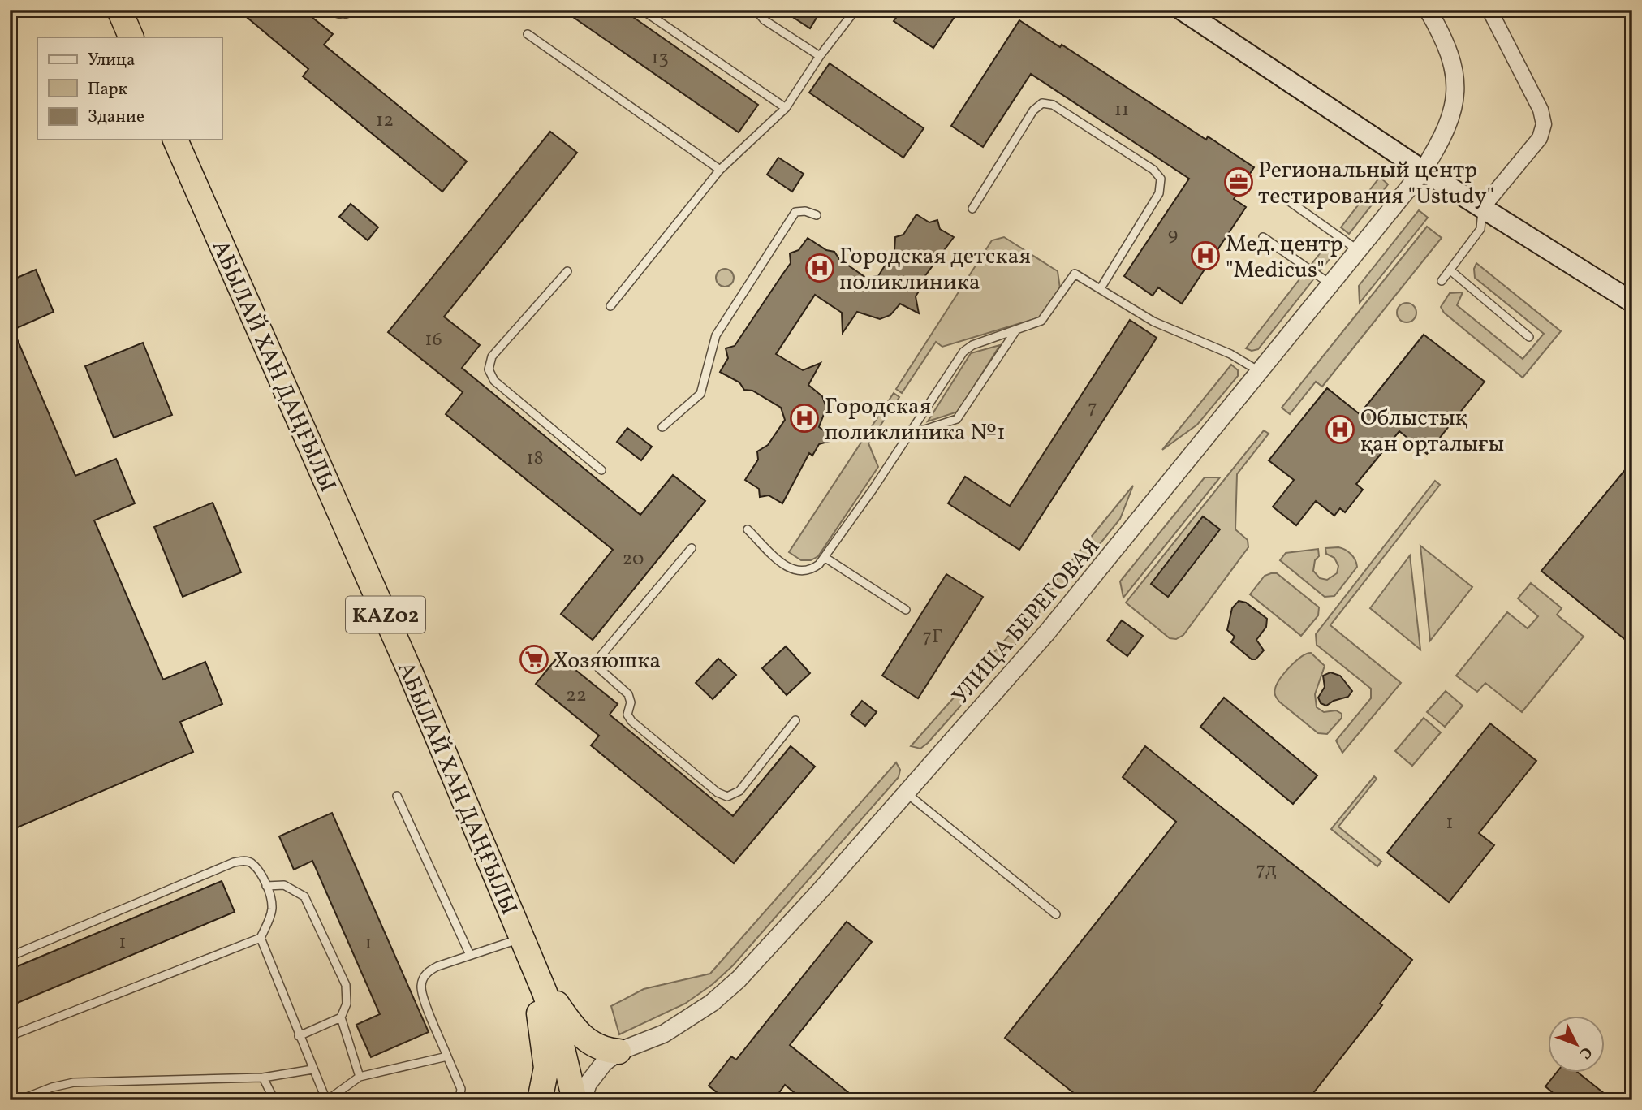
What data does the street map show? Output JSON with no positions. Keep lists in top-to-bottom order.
{
  "streets": {
    "highway": ["АБЫЛАЙ ХАН ДАҢҒЫЛЫ", "KАZ02"],
    "street": ["УЛИЦА БЕРЕГОВАЯ"]
  },
  "places": {
    "office": ["Региональный центр тестирования \"Ustudy\""],
    "hospital": [
      "Мед. центр \"Medicus\"",
      "Городская детская поликлиника",
      "Городская поликлиника №1",
      "Облыстық қан орталығы"
    ],
    "supermarket": ["Хозяюшка"]
  },
  "house_numbers": [
    "13",
    "11",
    "12",
    "9",
    "16",
    "7",
    "18",
    "20",
    "7Г",
    "22",
    "1",
    "7д",
    "1",
    "1"
  ],
  "legend": ["Улица", "Парк", "Здание"],
  "north": "bottom right"
}
